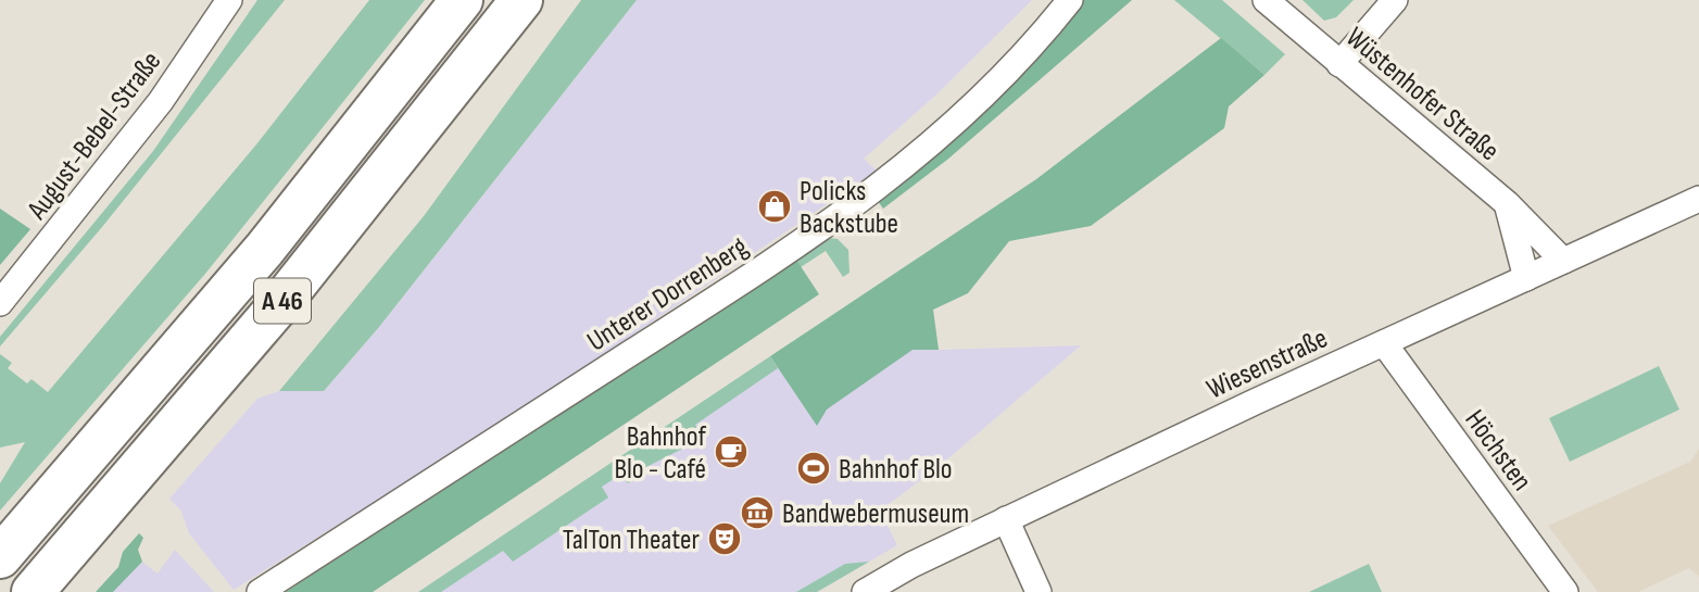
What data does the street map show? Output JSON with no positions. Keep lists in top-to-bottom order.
{
  "streets": {
    "highway": ["A 46"],
    "street": [
      "Wüstenhofer Straße",
      "August-Bebel-Straße",
      "Unterer Dorrenberg",
      "Wiesenstraße",
      "Höchsten"
    ]
  },
  "crossings": [
    ["Wüstenhofer Straße", "Wiesenstraße"],
    ["Wiesenstraße", "Höchsten"]
  ],
  "places": {
    "shop": ["Policks Backstube"],
    "cafe": ["Bahnhof Blo - Café"],
    "sports": ["Bahnhof Blo"],
    "museum": ["Bandwebermuseum"],
    "theatre": ["TalTon Theater"]
  }
}
